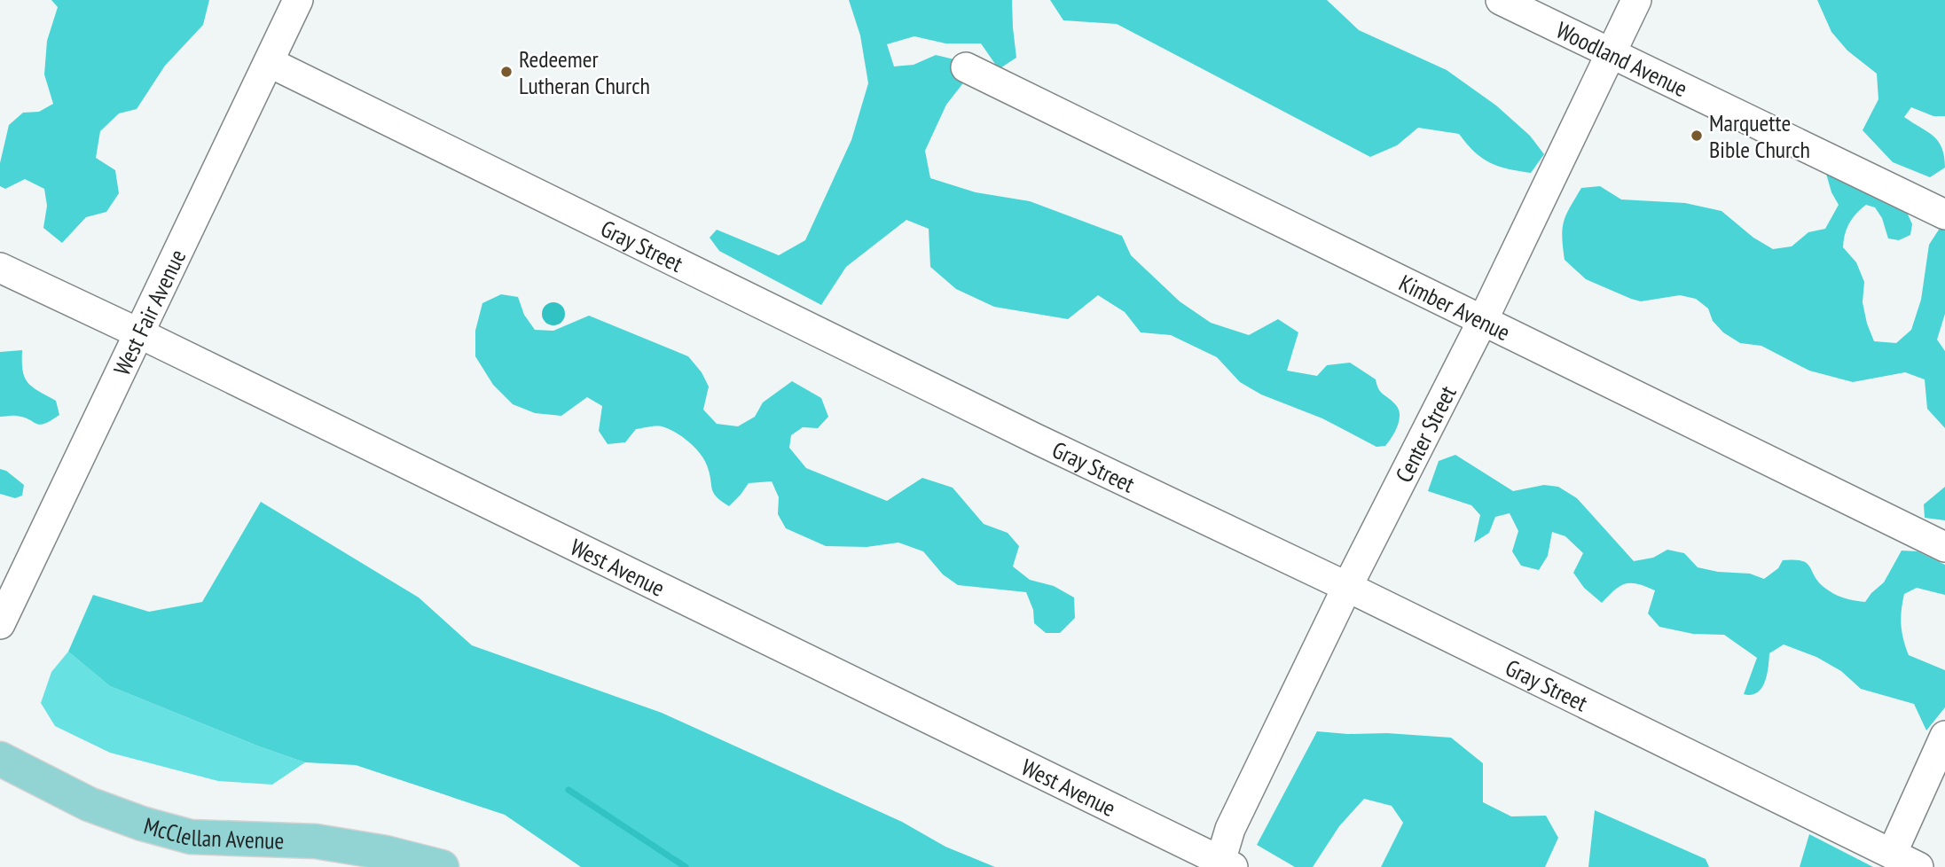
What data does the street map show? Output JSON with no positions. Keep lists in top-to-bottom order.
{
  "streets": {
    "main road": ["McClellan Avenue"],
    "street": [
      "Woodland Avenue",
      "Gray Street",
      "Kimber Avenue",
      "West Fair Avenue",
      "Center Street",
      "West Avenue"
    ]
  },
  "crossings": [
    ["Woodland Avenue", "Center Street"],
    ["Gray Street", "West Fair Avenue"],
    ["Gray Street", "Center Street"],
    ["Kimber Avenue", "Center Street"],
    ["West Fair Avenue", "West Avenue"],
    ["Center Street", "West Avenue"]
  ],
  "places": ["Redeemer Lutheran Church", "Marquette Bible Church"]
}
